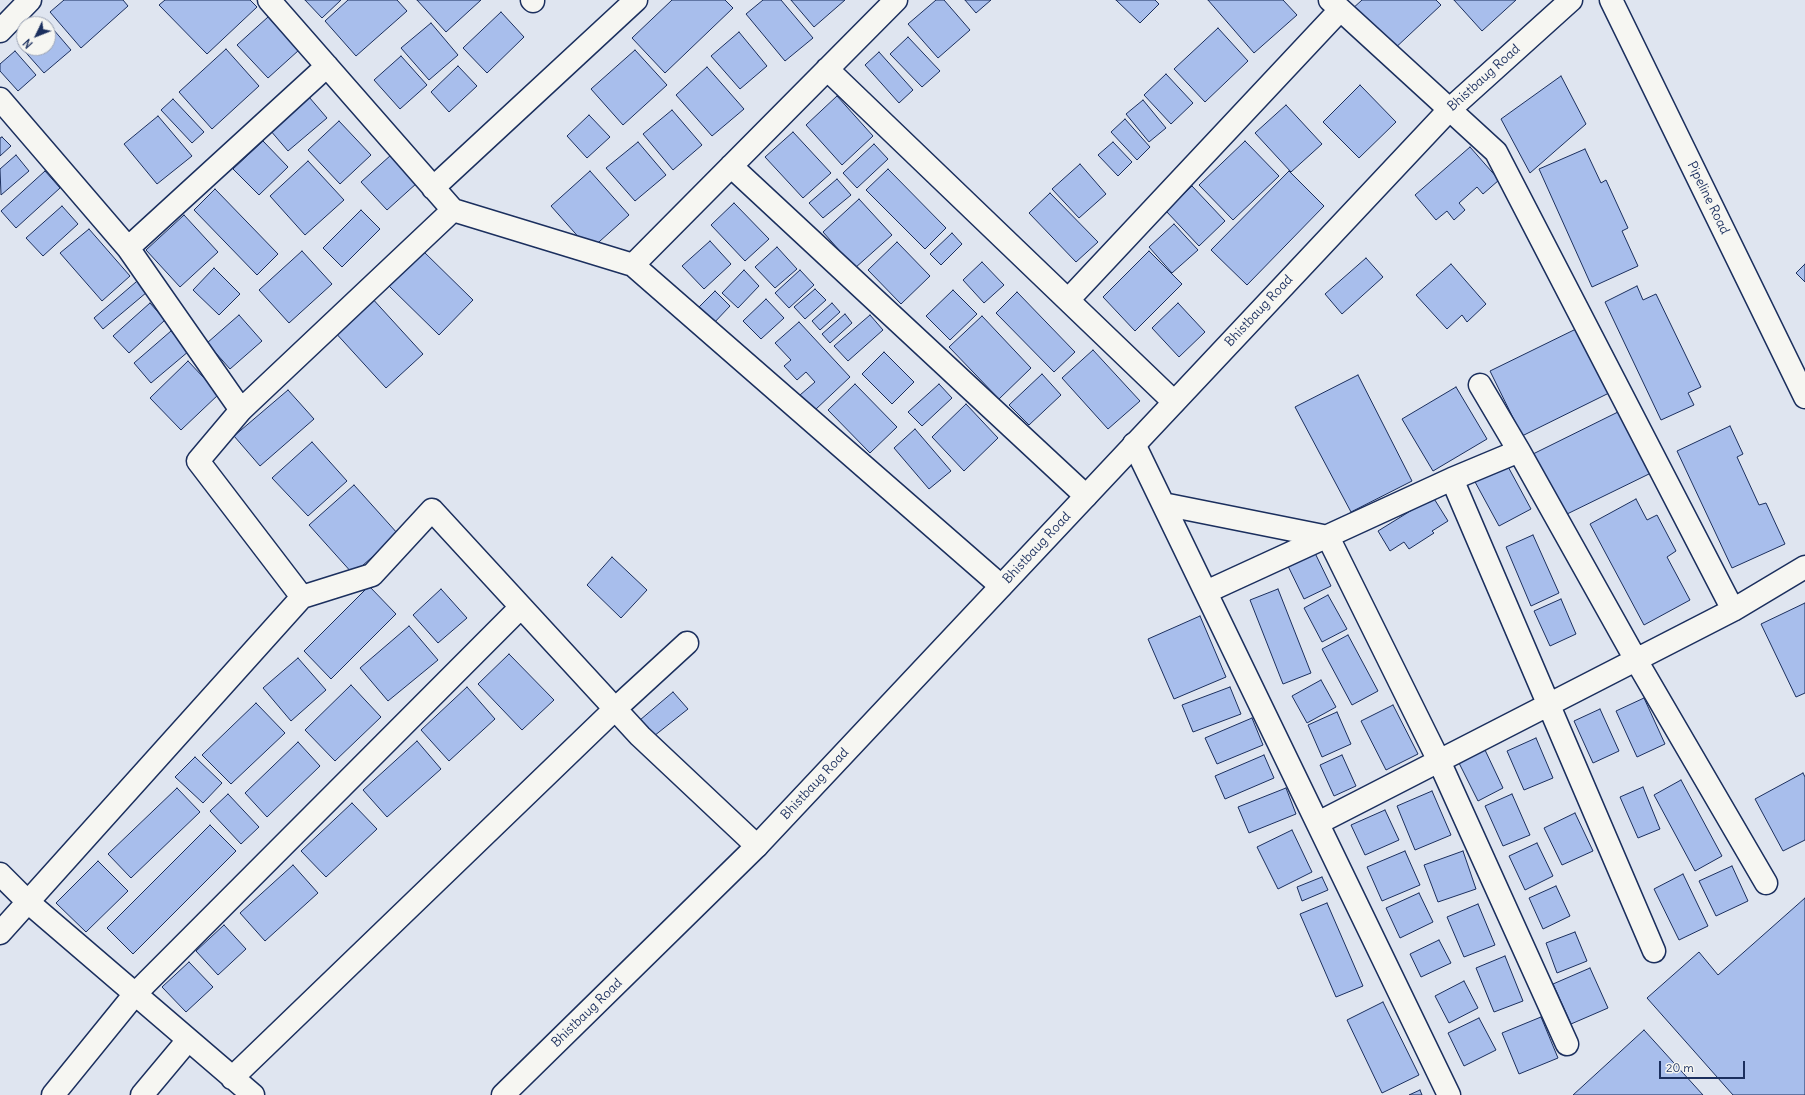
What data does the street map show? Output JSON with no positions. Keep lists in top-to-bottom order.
{
  "streets": {
    "street": ["Bhistbaug Road", "Pipeline Road"]
  },
  "scale_bar": "20 m",
  "north": "bottom left"
}
